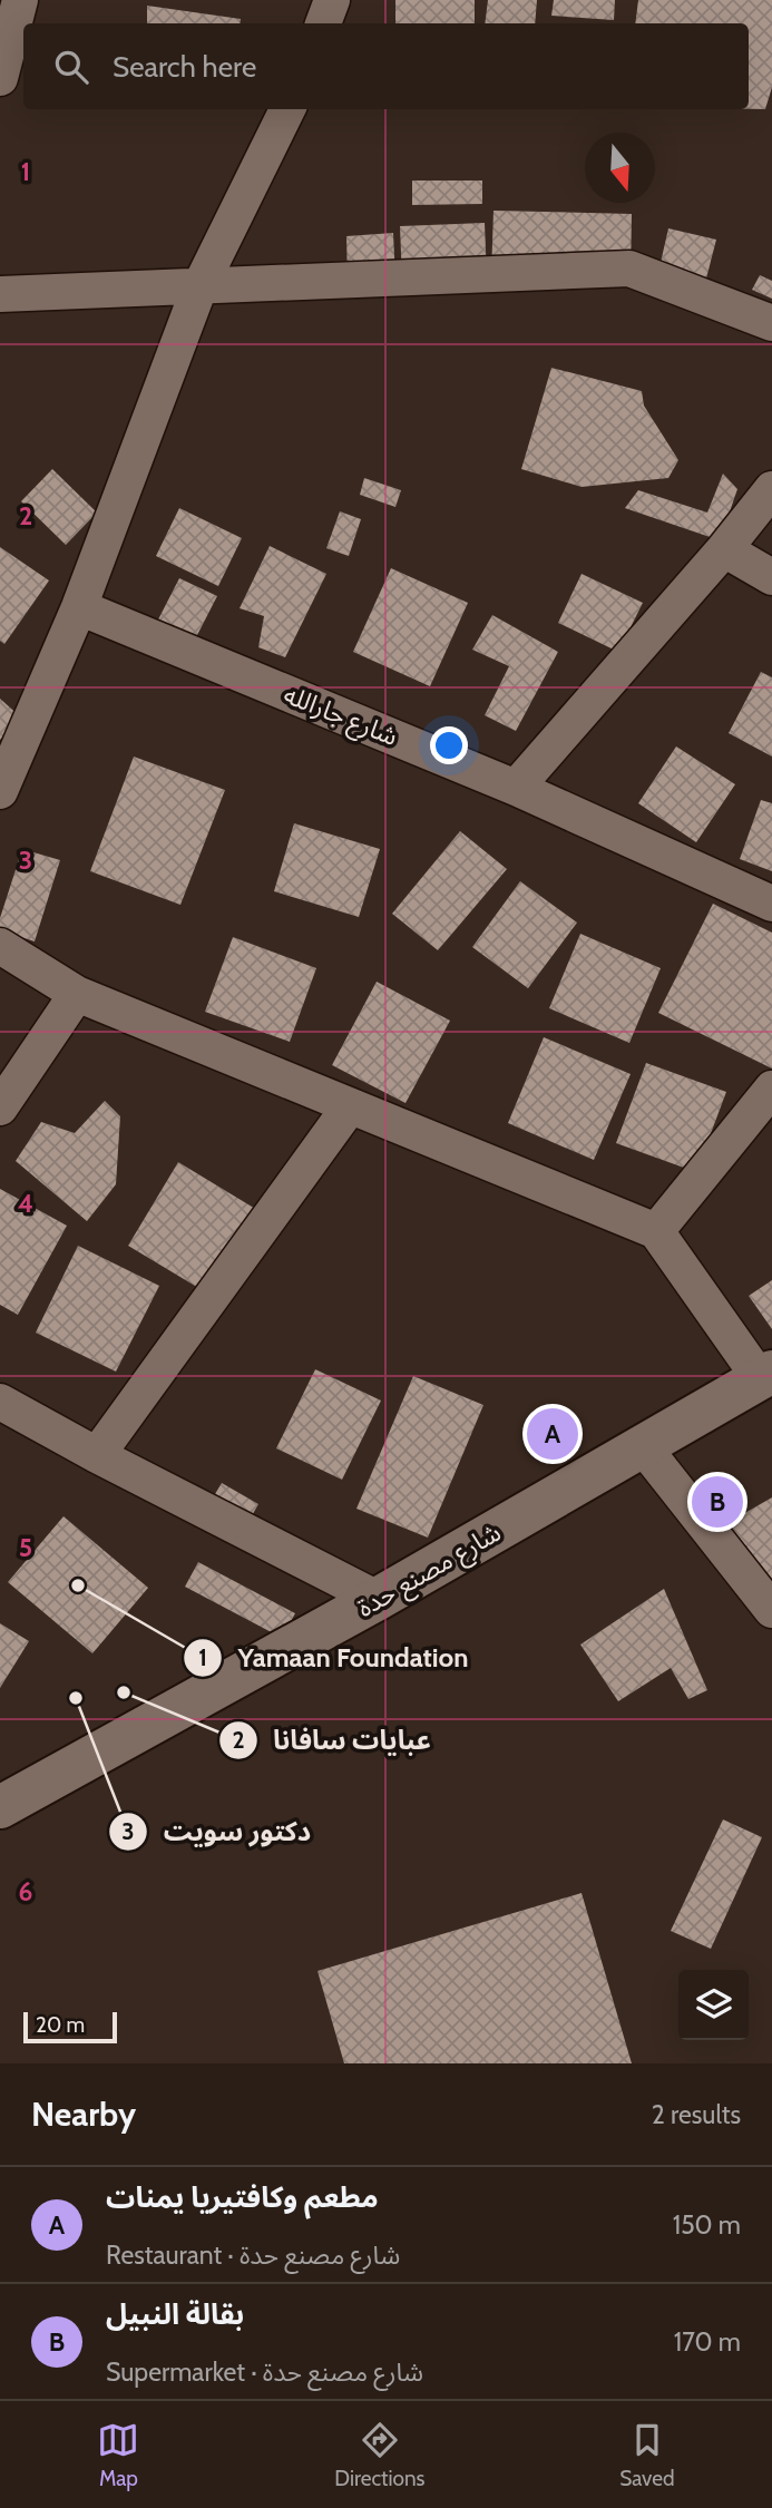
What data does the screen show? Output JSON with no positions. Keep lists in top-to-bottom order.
{
  "streets": {
    "street": ["شارع جارالله", "شارع مصنع حدة"]
  },
  "places": ["Yamaan Foundation", "عبايات سافانا", "دكتور سويت"],
  "scale_bar": "20 m",
  "north": "bottom",
  "page": {
    "search": "Search here",
    "pins": ["A", "B"],
    "scale": "20 m",
    "heading": ["Nearby", "2 results"],
    "list": [
      {
        "mark": "A",
        "name": "مطعم وكافتيريا يمنات",
        "note": "Restaurant · شارع مصنع حدة",
        "value": "150 m"
      },
      {
        "mark": "B",
        "name": "بقالة النبيل",
        "note": "Supermarket · شارع مصنع حدة",
        "value": "170 m"
      }
    ],
    "nav": ["Map", "Directions", "Saved"]
  },
  "grid": {
    "rows": [
      "1",
      "2",
      "3",
      "4",
      "5",
      "6"
    ]
  }
}
